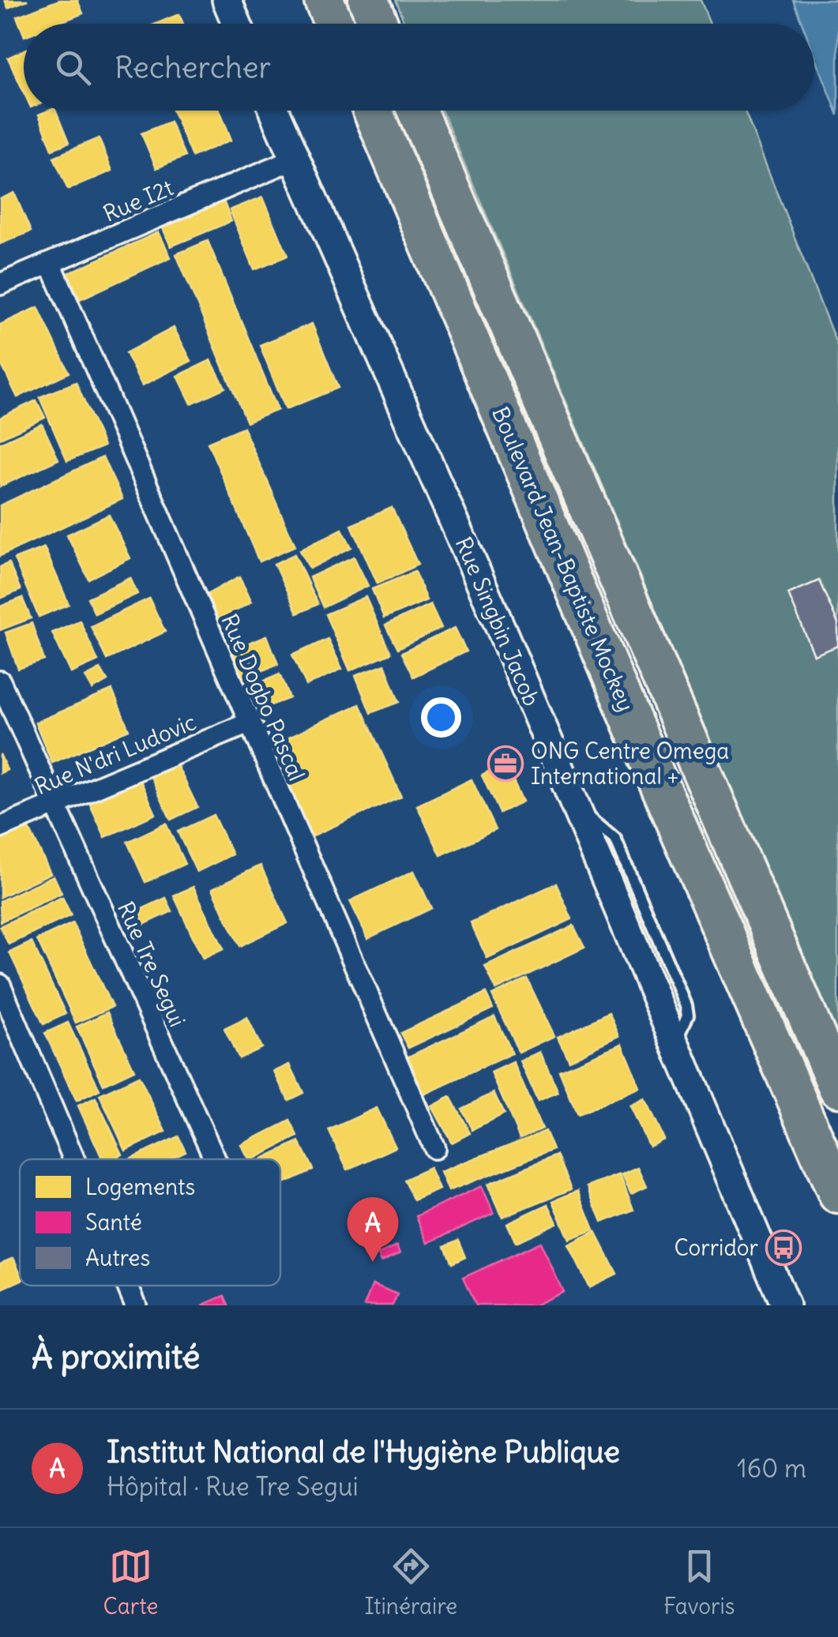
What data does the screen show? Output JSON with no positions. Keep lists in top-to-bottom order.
{
  "streets": {
    "highway": ["Boulevard Jean-Baptiste Mockey"],
    "street": [
      "Rue I2t",
      "Rue Singbin Jacob",
      "Rue Dogbo Pascal",
      "Rue N'dri Ludovic",
      "Rue Tre Segui"
    ]
  },
  "crossings": [
    ["Rue I2t", "Rue Singbin Jacob"],
    ["Rue I2t", "Rue Dogbo Pascal"],
    ["Rue Dogbo Pascal", "Rue N'dri Ludovic"],
    ["Rue N'dri Ludovic", "Rue Tre Segui"]
  ],
  "places": {
    "office": ["ONG Centre Omega International +"],
    "bus stop": ["Corridor"]
  },
  "legend": ["Logements", "Santé", "Autres"],
  "page": {
    "search": "Rechercher",
    "pins": "A",
    "heading": "À proximité",
    "list": [
      {
        "mark": "A",
        "name": "Institut National de l'Hygiène Publique",
        "note": "Hôpital · Rue Tre Segui",
        "value": "160 m"
      }
    ],
    "nav": ["Carte", "Itinéraire", "Favoris"]
  }
}
